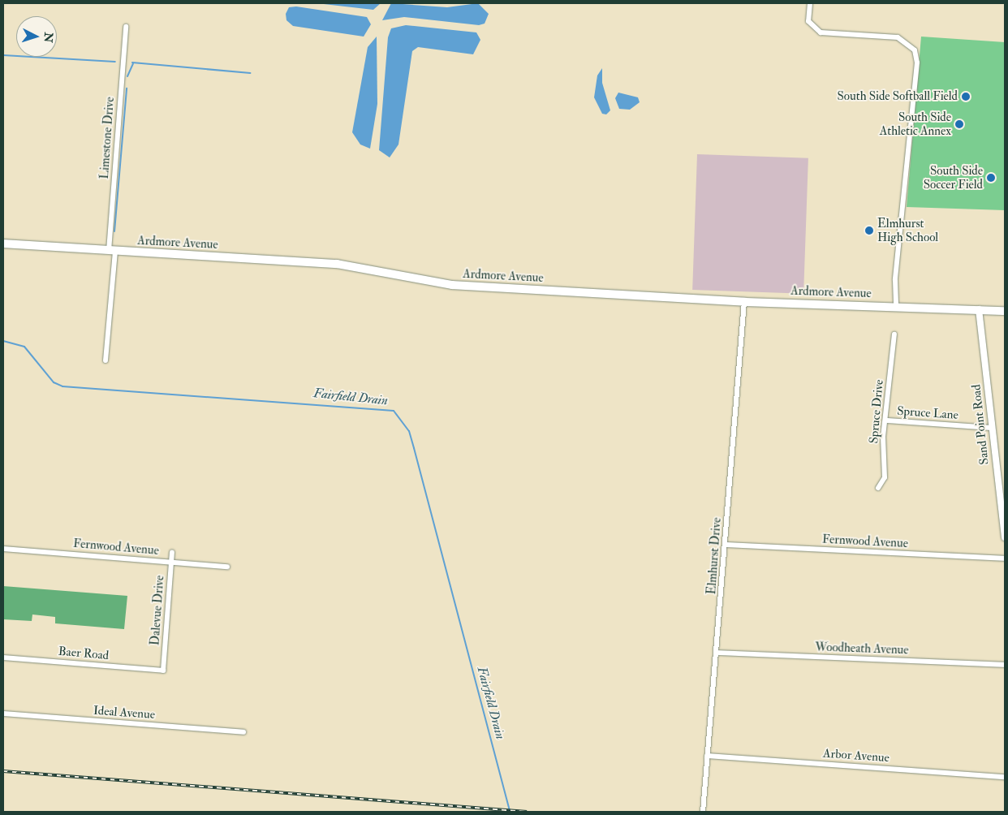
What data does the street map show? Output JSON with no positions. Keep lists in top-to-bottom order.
{
  "streets": {
    "main road": ["Ardmore Avenue"],
    "street": [
      "Limestone Drive",
      "Spruce Drive",
      "Spruce Lane",
      "Sand Point Road",
      "Fernwood Avenue",
      "Elmhurst Drive",
      "Dalevue Drive",
      "Woodheath Avenue",
      "Baer Road",
      "Ideal Avenue",
      "Arbor Avenue"
    ]
  },
  "crossings": [
    ["Limestone Drive", "Ardmore Avenue"],
    ["Ardmore Avenue", "Sand Point Road"],
    ["Ardmore Avenue", "Elmhurst Drive"],
    ["Spruce Drive", "Spruce Lane"],
    ["Spruce Lane", "Sand Point Road"],
    ["Fernwood Avenue", "Elmhurst Drive"],
    ["Fernwood Avenue", "Dalevue Drive"],
    ["Elmhurst Drive", "Woodheath Avenue"],
    ["Elmhurst Drive", "Arbor Avenue"],
    ["Dalevue Drive", "Baer Road"]
  ],
  "water": ["Fairfield Drain"],
  "places": [
    "South Side Softball Field",
    "South Side Athletic Annex",
    "South Side Soccer Field",
    "Elmhurst High School"
  ],
  "north": "right"
}
